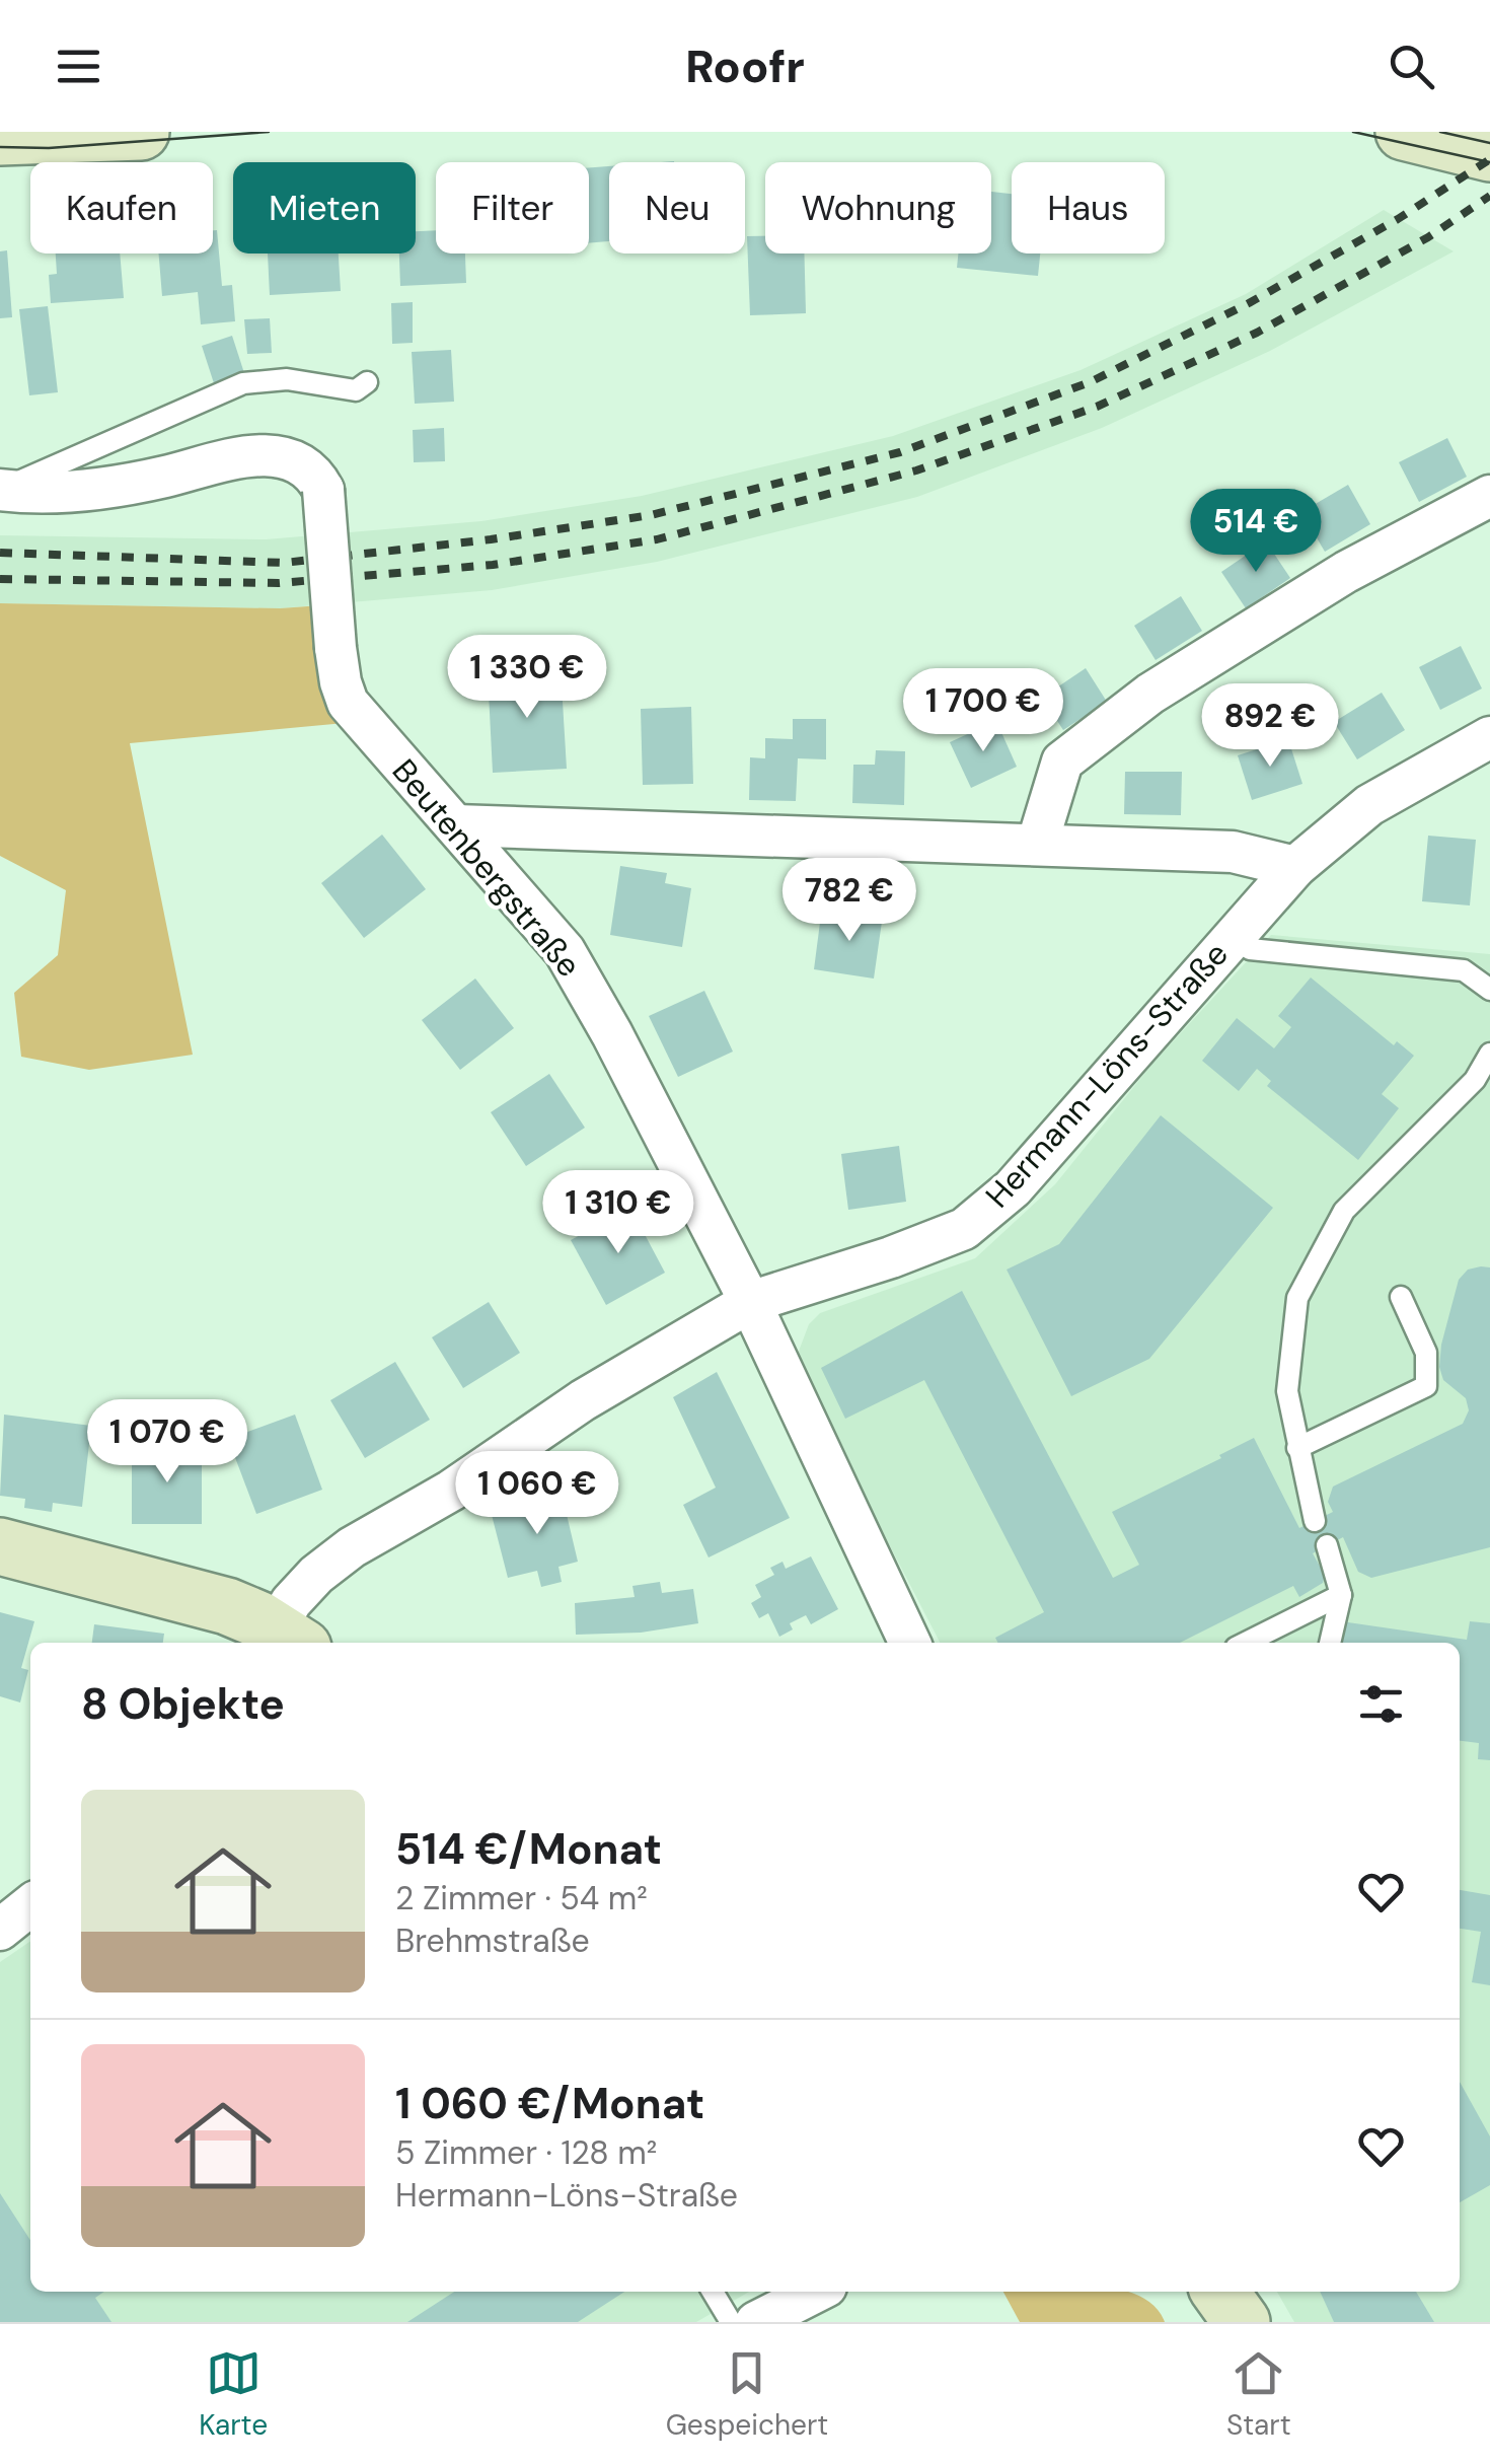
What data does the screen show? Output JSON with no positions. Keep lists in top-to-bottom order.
{
  "streets": {
    "main road": ["Hermann-Löns-Straße"],
    "street": ["Beutenbergstraße"]
  },
  "crossings": [
    ["Beutenbergstraße", "Hermann-Löns-Straße"]
  ],
  "page": {
    "header": "Roofr",
    "chip": [
      "Kaufen",
      "Mieten",
      "Filter",
      "Neu",
      "Wohnung",
      "Haus"
    ],
    "price": [
      "514 €",
      "1 330 €",
      "1 700 €",
      "892 €",
      "782 €",
      "1 310 €",
      "1 070 €",
      "1 060 €"
    ],
    "heading": "8 Objekte",
    "list": [
      {
        "name": "514 €/Monat",
        "note": "2 Zimmer · 54 m² · Brehmstraße"
      },
      {
        "name": "1 060 €/Monat",
        "note": "5 Zimmer · 128 m² · Hermann-Löns-Straße"
      }
    ],
    "tabs": ["Karte", "Gespeichert", "Start"]
  }
}
